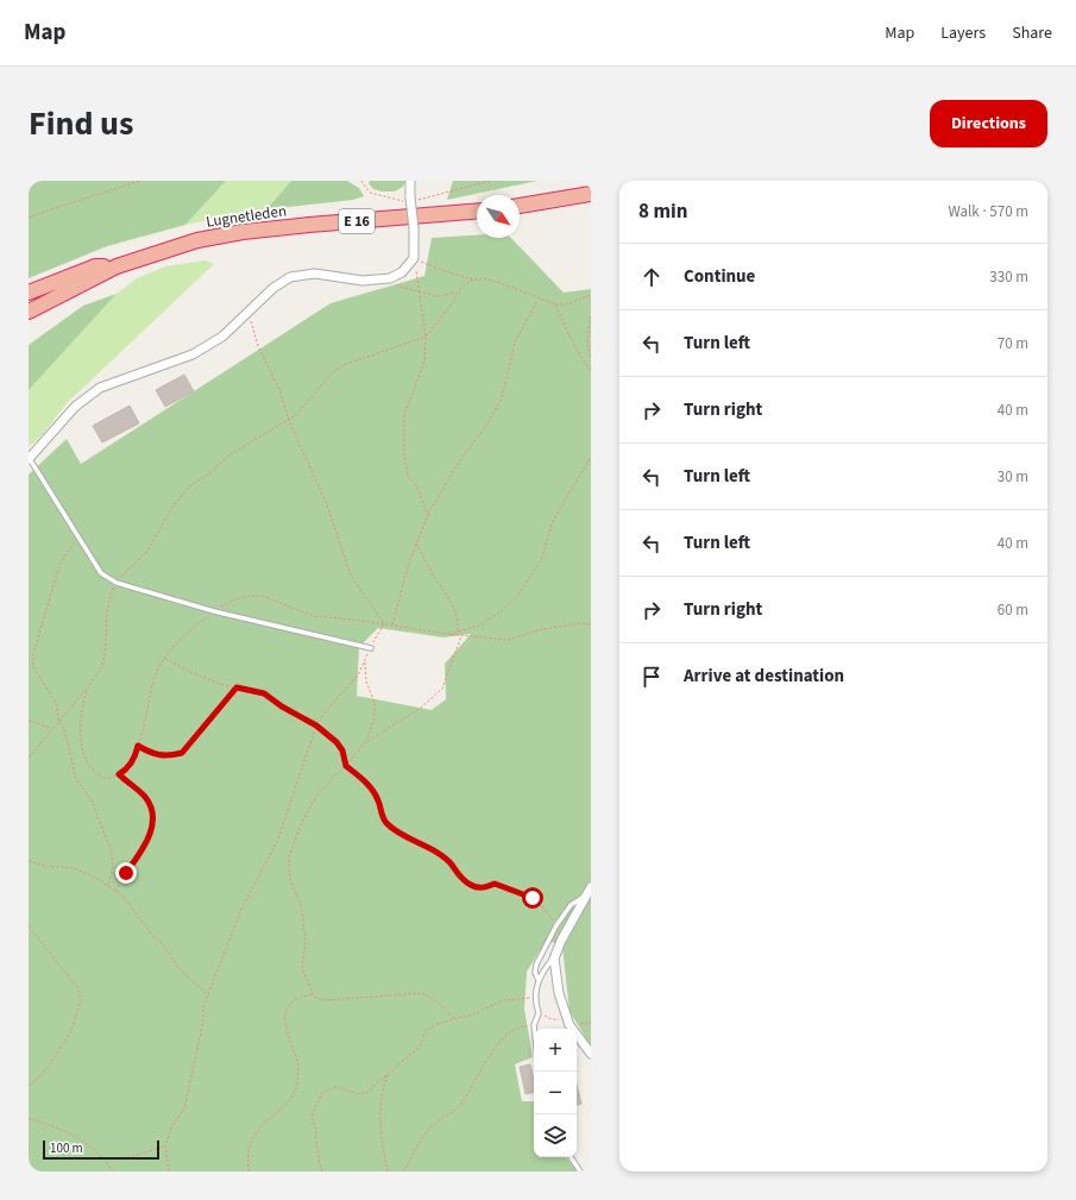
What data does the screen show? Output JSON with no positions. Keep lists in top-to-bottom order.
{
  "streets": {
    "highway": ["Lugnetleden", "E 16"]
  },
  "crossings": [
    ["Lugnetleden", "E 16"]
  ],
  "scale_bar": "100 m",
  "north": "bottom right",
  "page": {
    "header": "Map",
    "nav": ["Map", "Layers", "Share"],
    "title": "Find us",
    "buttons": "Directions",
    "heading": ["8 min", "Walk · 570 m"],
    "list": [
      ["Continue", "330 m"],
      ["Turn left", "70 m"],
      ["Turn right", "40 m"],
      ["Turn left", "30 m"],
      ["Turn left", "40 m"],
      ["Turn right", "60 m"],
      "Arrive at destination"
    ],
    "map_buttons": ["+", "−"],
    "scale": "100 m"
  }
}
